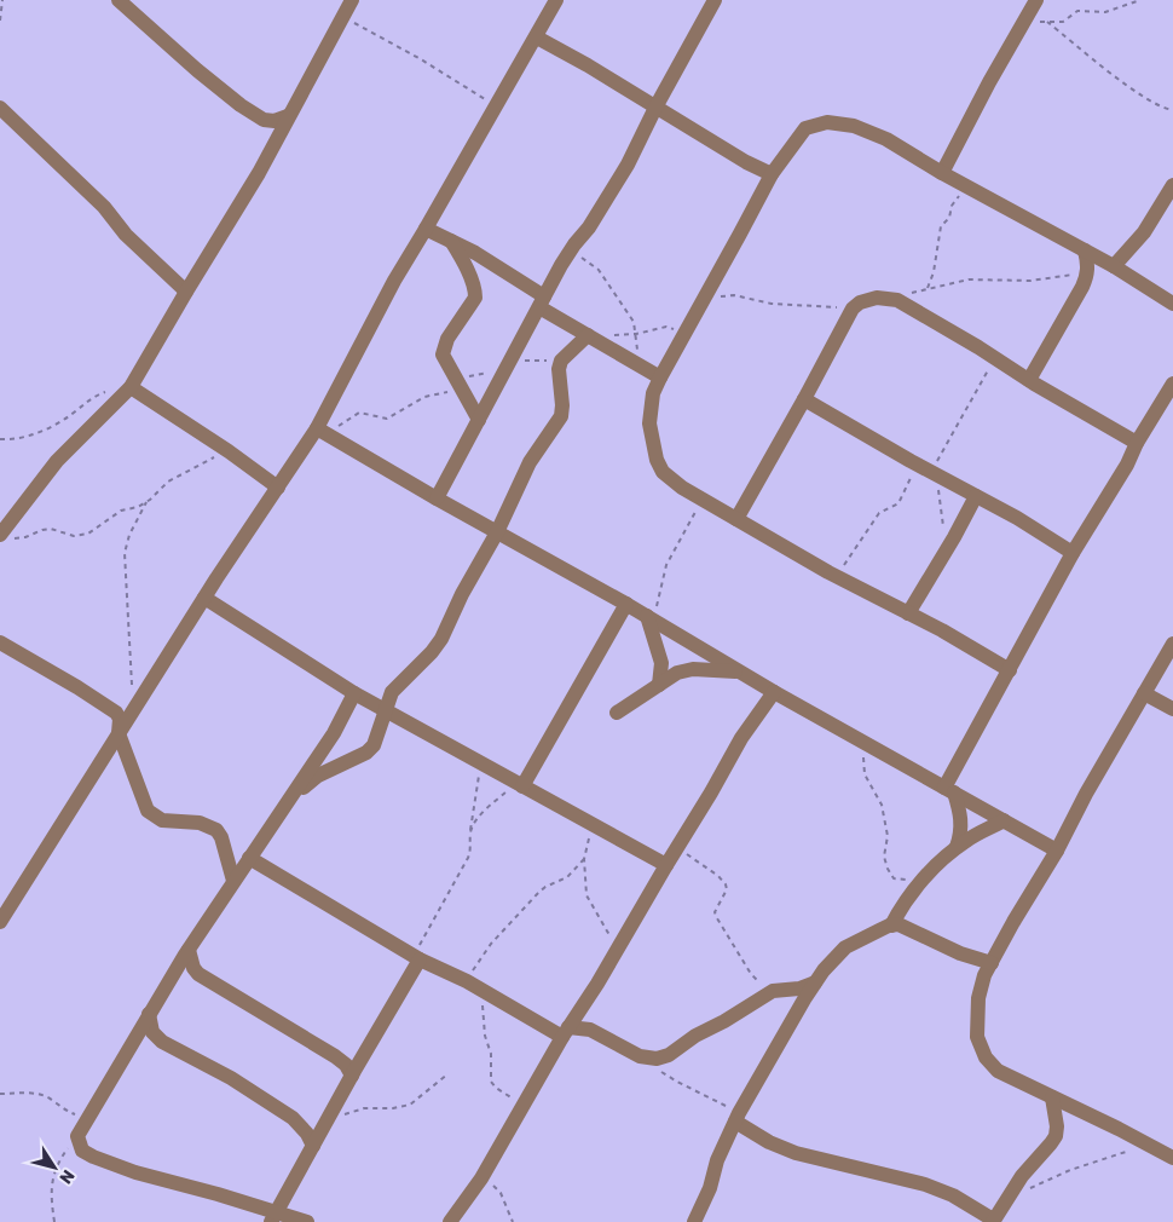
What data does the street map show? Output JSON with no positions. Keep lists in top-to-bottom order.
{
  "north": "bottom right"
}
